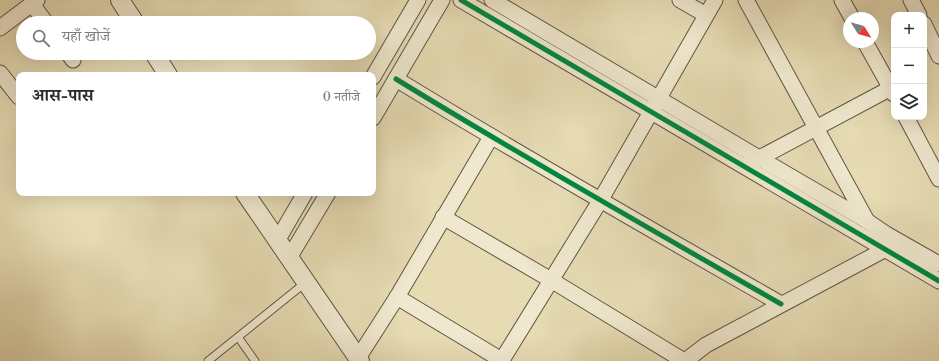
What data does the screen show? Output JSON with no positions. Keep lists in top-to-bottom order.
{
  "north": "bottom right",
  "page": {
    "map_buttons": ["+", "−"],
    "search": "यहाँ खोजें",
    "heading": ["आस-पास", "0 नतीजे"]
  }
}
